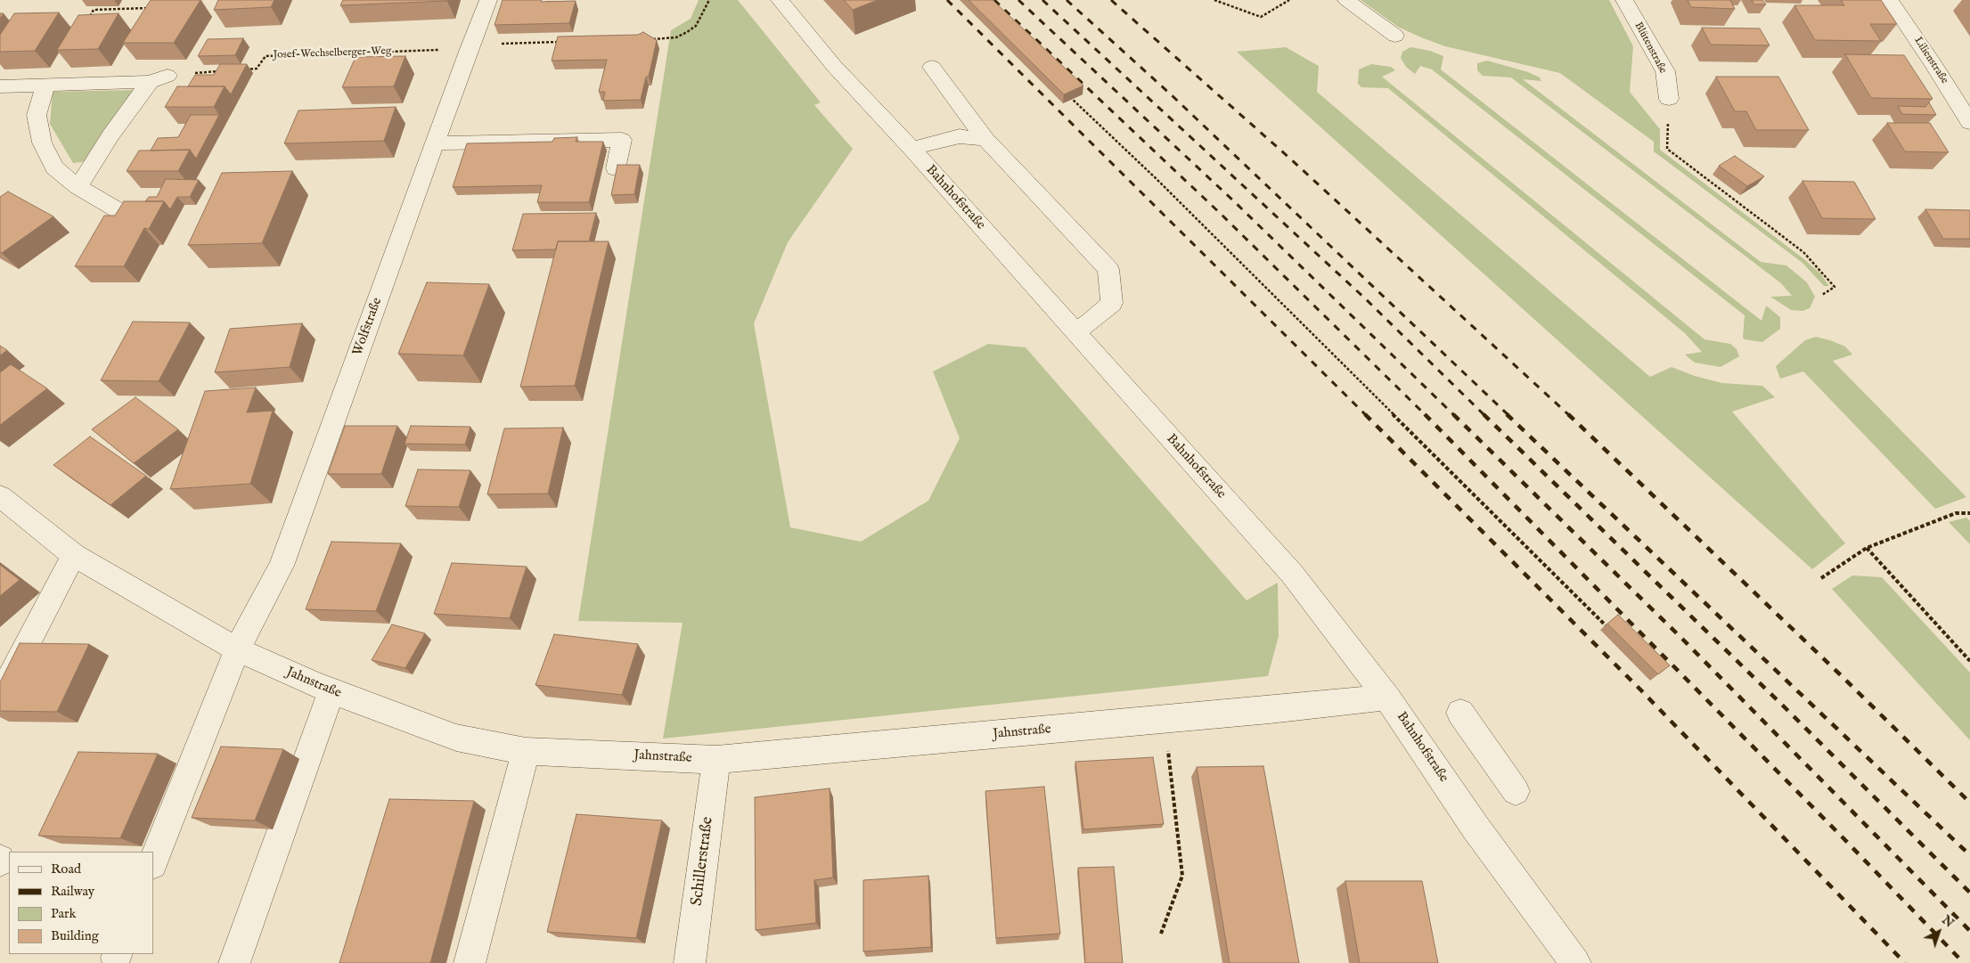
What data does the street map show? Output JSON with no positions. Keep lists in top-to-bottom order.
{
  "streets": {
    "street": [
      "Blütenstraße",
      "Lilienstraße",
      "Bahnhofstraße",
      "Wolfstraße",
      "Jahnstraße",
      "Schillerstraße"
    ],
    "path": ["Josef-Wechselberger-Weg"]
  },
  "crossings": [
    ["Josef-Wechselberger-Weg", "Wolfstraße"],
    ["Bahnhofstraße", "Jahnstraße"],
    ["Wolfstraße", "Jahnstraße"],
    ["Jahnstraße", "Schillerstraße"]
  ],
  "legend": [
    "Road",
    "Railway",
    "Park",
    "Building"
  ],
  "north": "top right"
}
